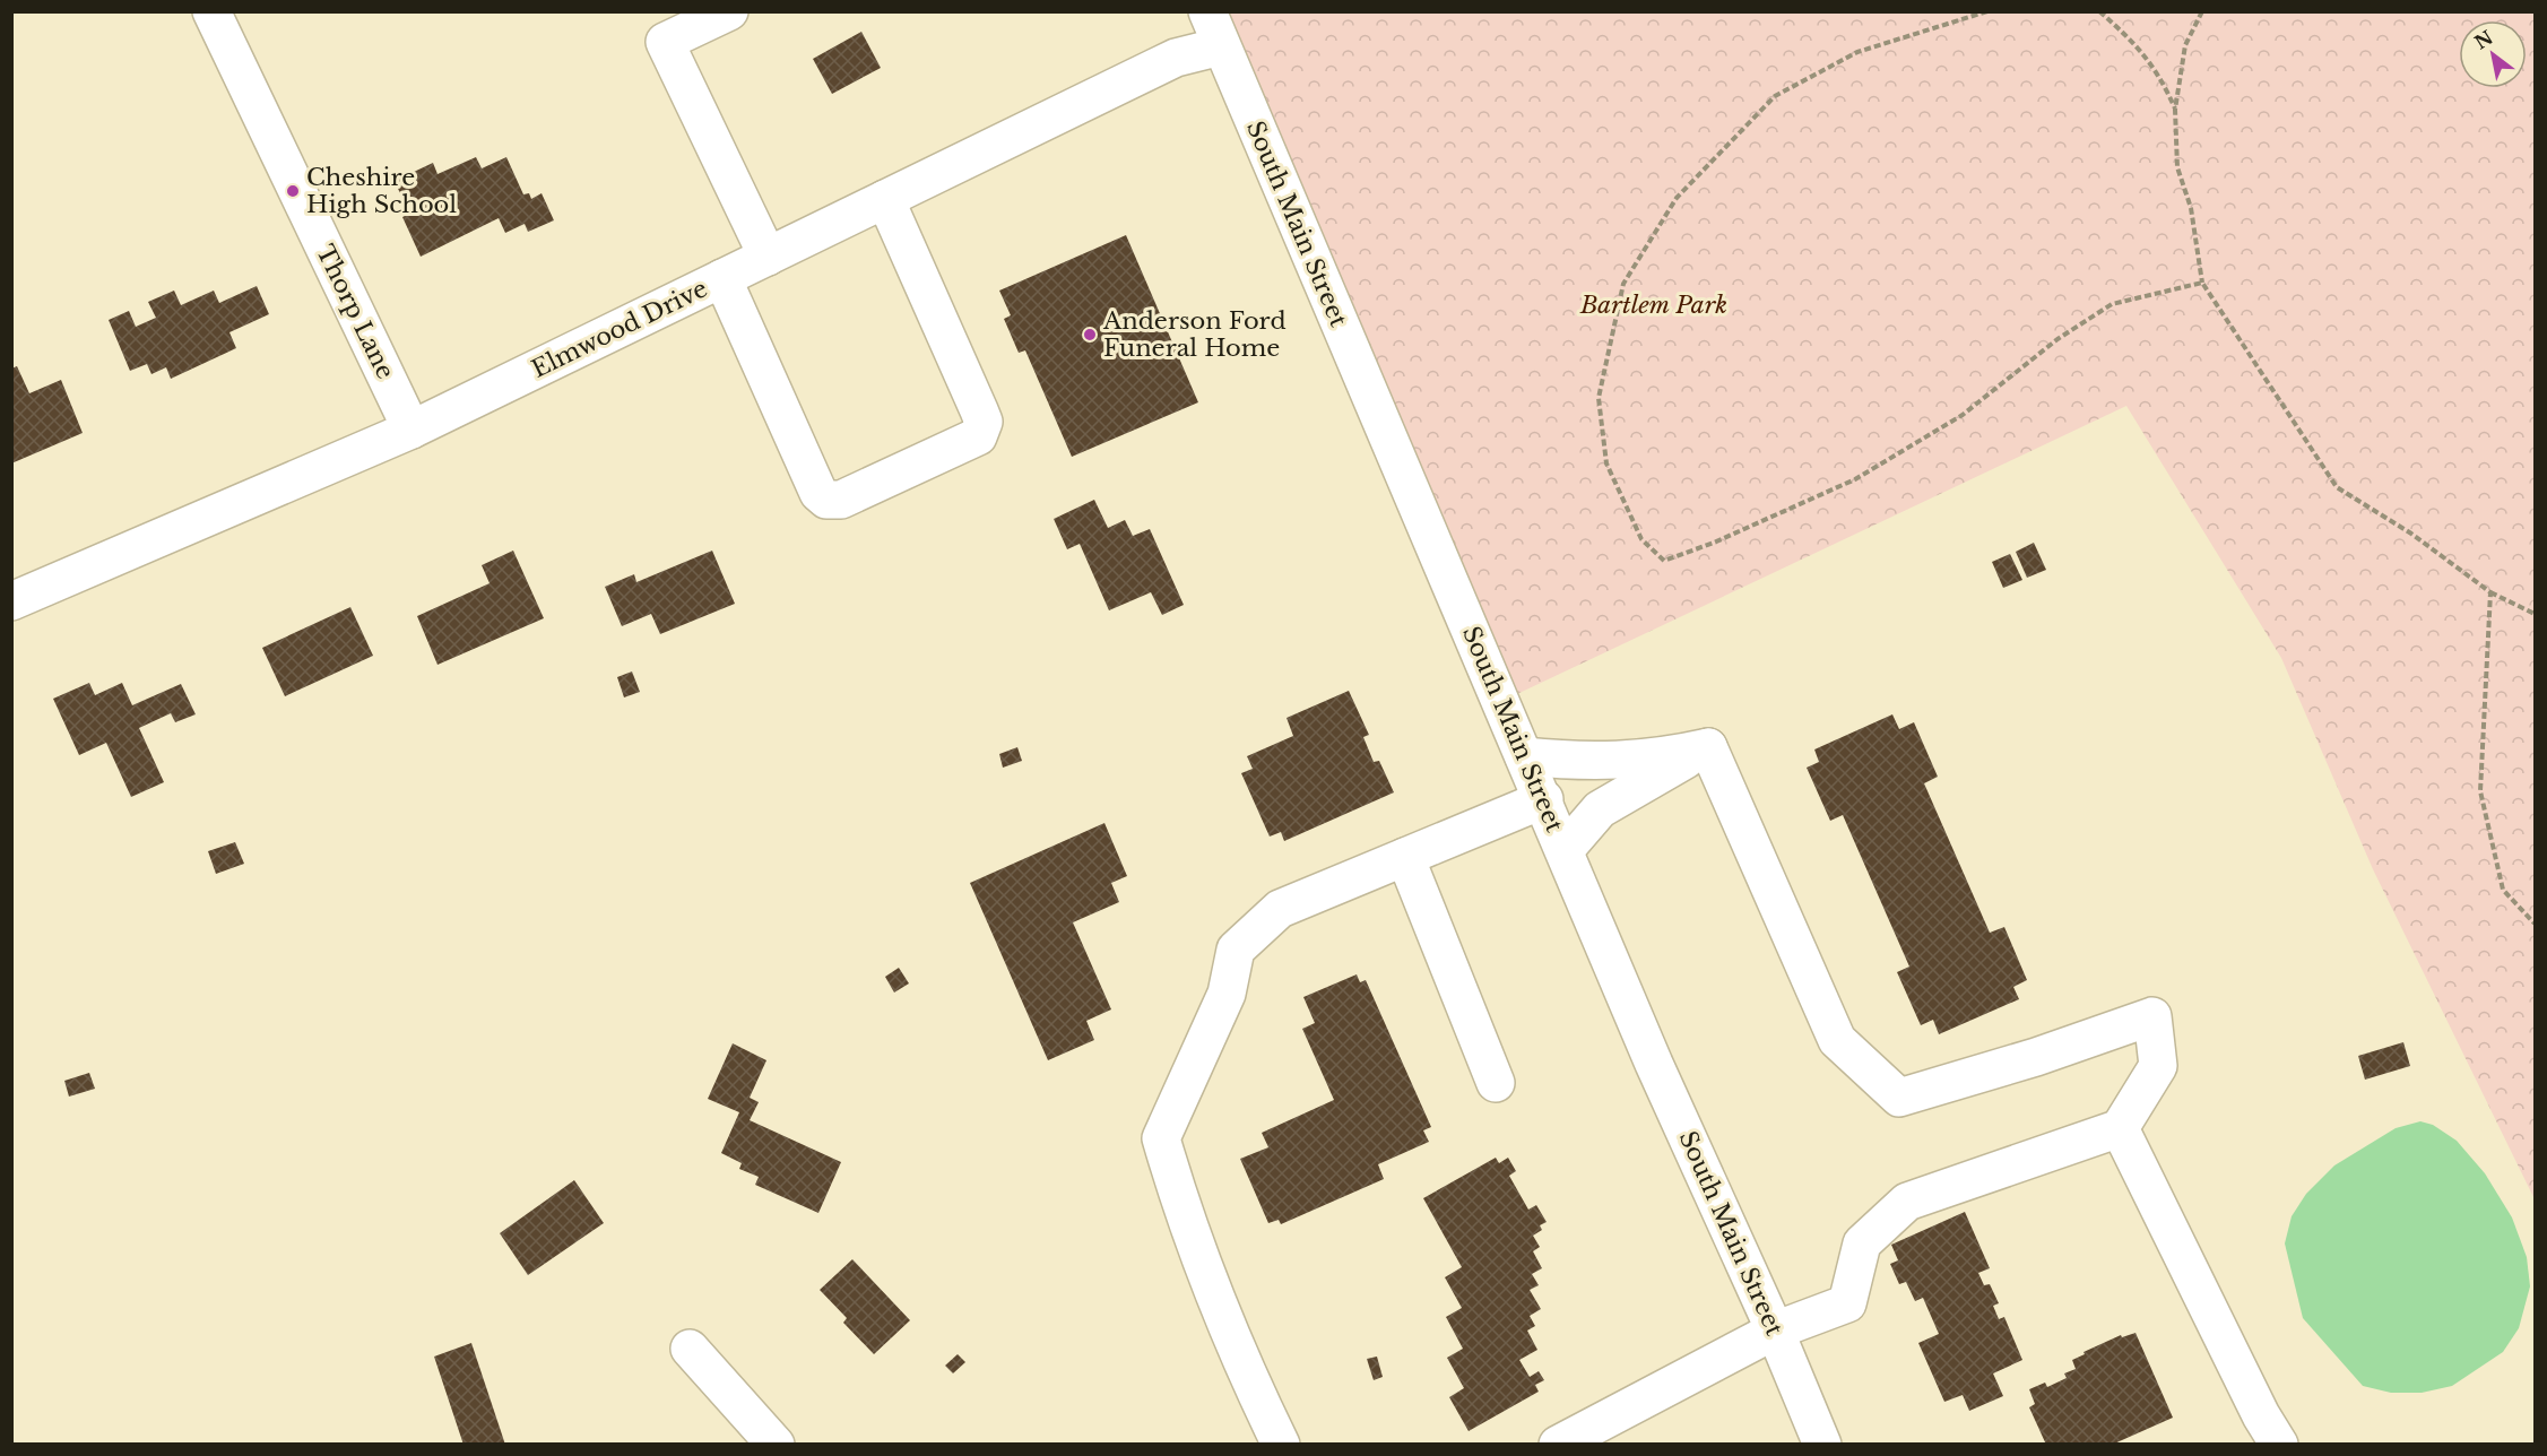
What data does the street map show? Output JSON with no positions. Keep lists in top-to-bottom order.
{
  "streets": {
    "main road": ["South Main Street", "Thorp Lane", "Elmwood Drive"]
  },
  "crossings": [
    ["South Main Street", "Elmwood Drive"],
    ["Thorp Lane", "Elmwood Drive"]
  ],
  "parks": ["Bartlem Park"],
  "places": ["Cheshire High School", "Anderson Ford Funeral Home"],
  "north": "top left"
}
